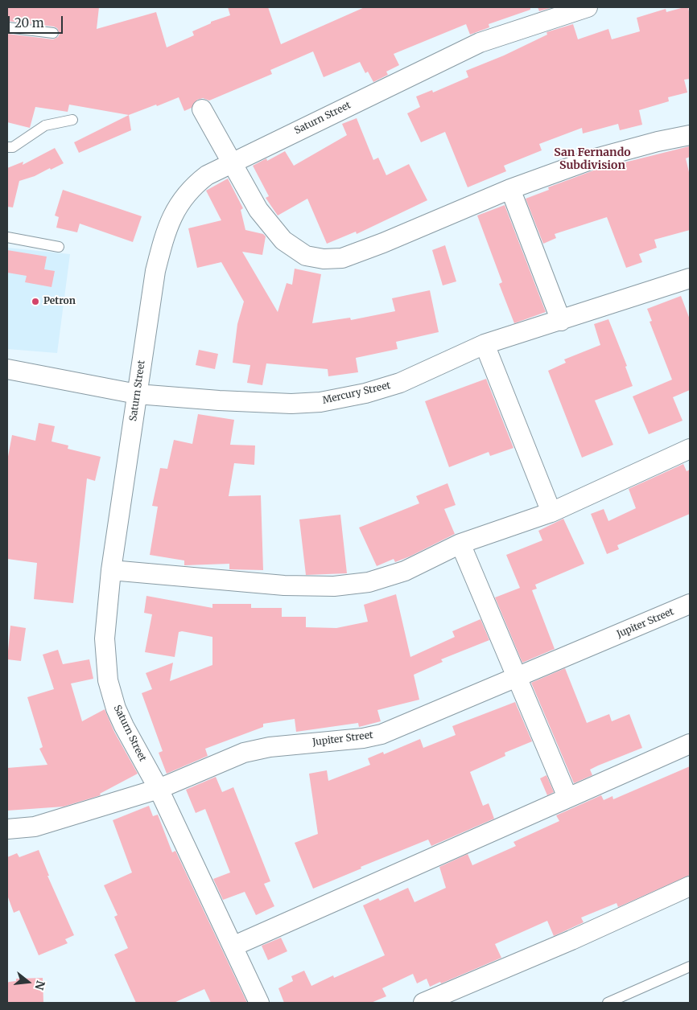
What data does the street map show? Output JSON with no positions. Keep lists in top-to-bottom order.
{
  "streets": {
    "street": ["Saturn Street", "Mercury Street", "Jupiter Street"]
  },
  "crossings": [
    ["Saturn Street", "Mercury Street"],
    ["Saturn Street", "Jupiter Street"]
  ],
  "districts": ["San Fernando Subdivision"],
  "places": ["Petron"],
  "scale_bar": "20 m",
  "north": "right"
}
